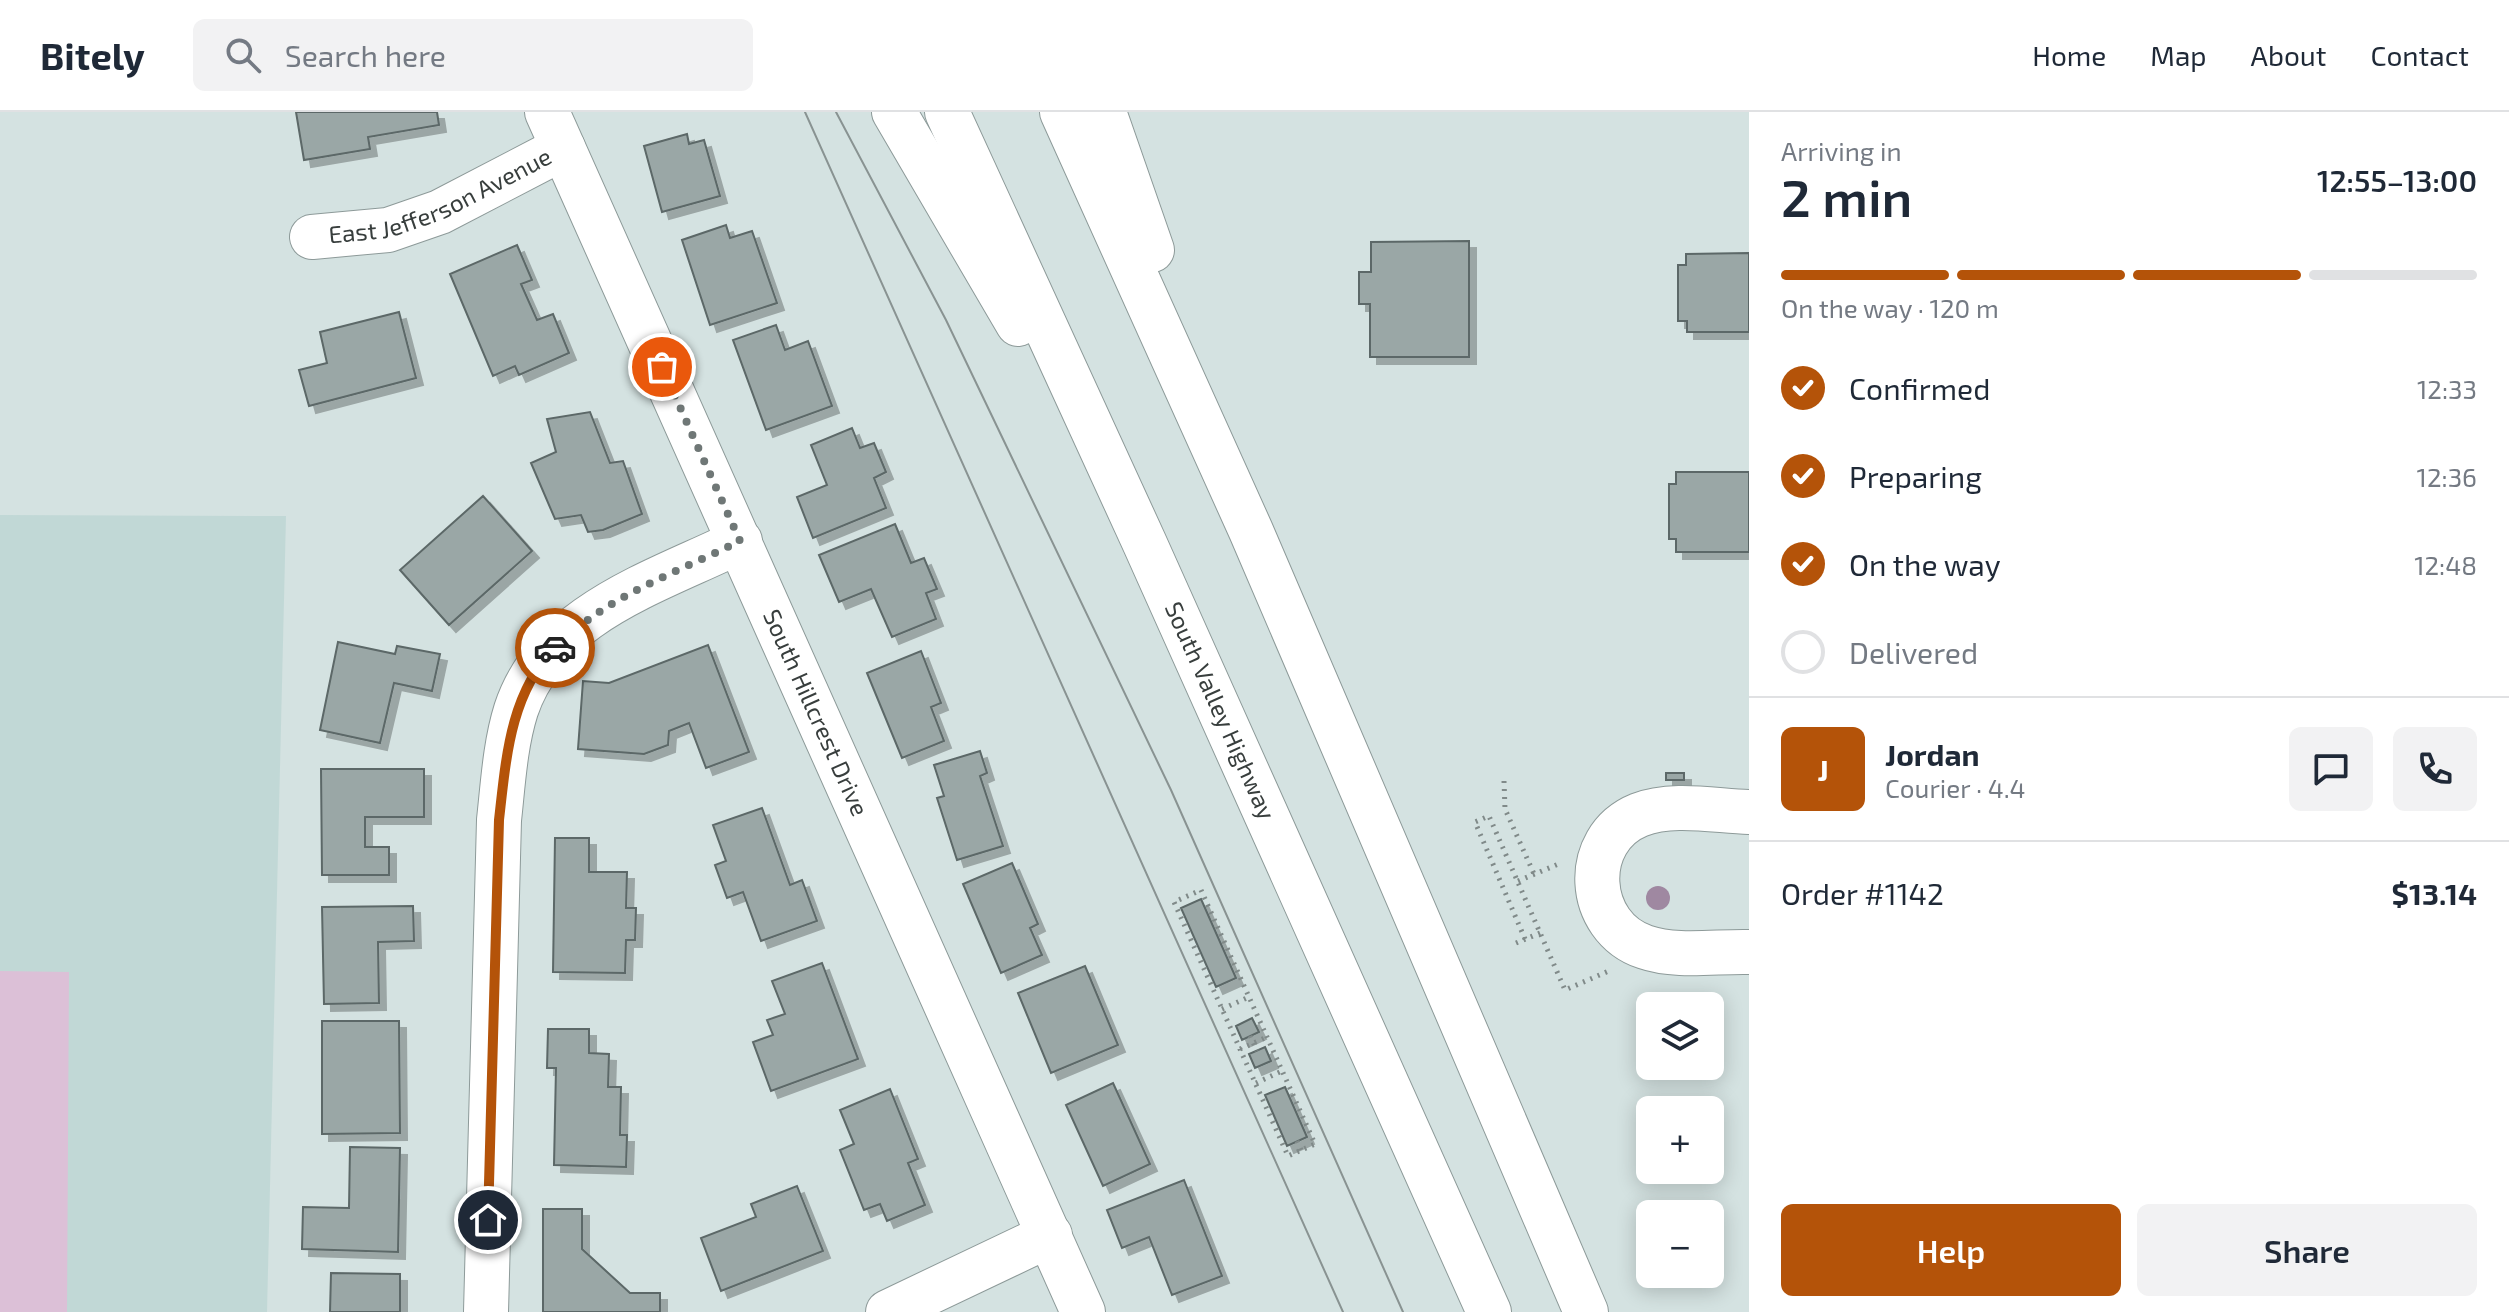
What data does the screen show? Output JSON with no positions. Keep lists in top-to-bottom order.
{
  "streets": {
    "main road": ["East Jefferson Avenue", "South Valley Highway", "South Hillcrest Drive"]
  },
  "crossings": [
    ["East Jefferson Avenue", "South Hillcrest Drive"]
  ],
  "page": {
    "header": "Bitely",
    "search": "Search here",
    "nav": [
      "Home",
      "Map",
      "About",
      "Contact"
    ],
    "heading": ["2 min", "Arriving in", "12:55–13:00"],
    "panel": [
      "Jordan",
      "Courier · 4.4",
      "Order #1142",
      "$13.14"
    ],
    "bar": "On the way · 120 m",
    "list": [
      ["Confirmed", "12:33"],
      ["Preparing", "12:36"],
      ["On the way", "12:48"],
      "Delivered"
    ],
    "round": "J",
    "map_buttons": ["+", "−"],
    "buttons": ["Help", "Share"]
  }
}
